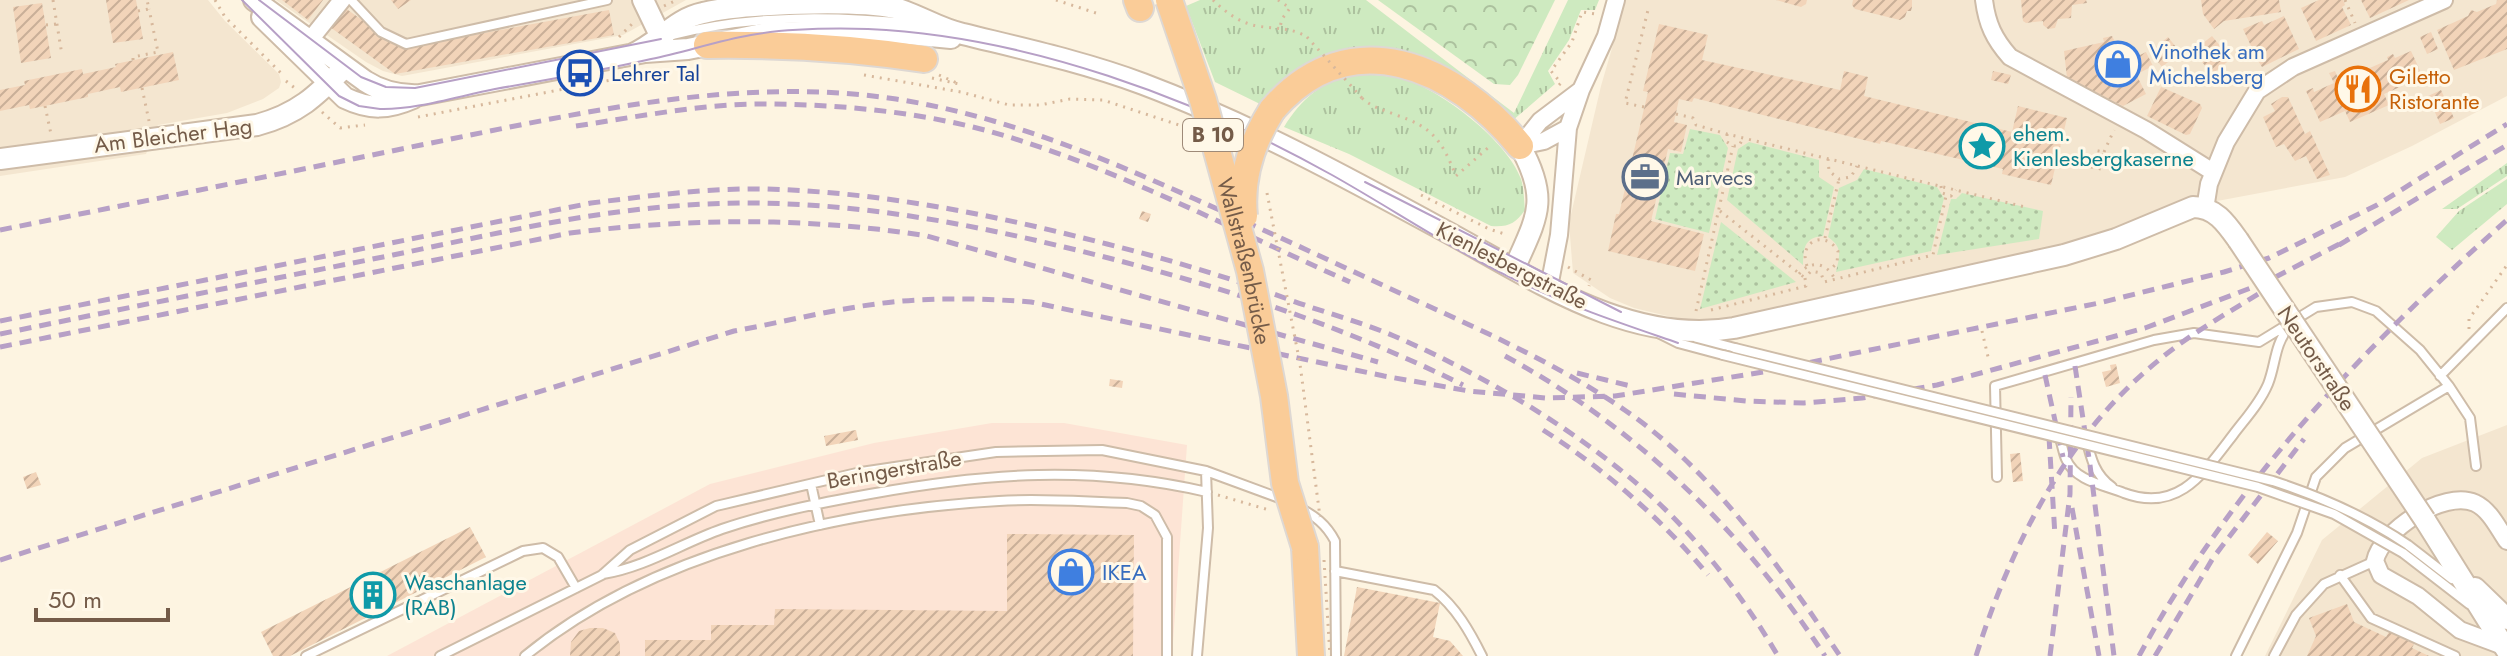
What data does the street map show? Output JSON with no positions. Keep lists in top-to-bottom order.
{
  "streets": {
    "highway": ["B 10", "Wallstraßenbrücke"],
    "street": ["Am Bleicher Hag", "Kienlesbergstraße", "Neutorstraße"],
    "lane": ["Beringerstraße"]
  },
  "crossings": [
    ["Kienlesbergstraße", "Neutorstraße"]
  ],
  "places": {
    "shop": ["Vinothek am Michelsberg", "IKEA"],
    "bus stop": ["Lehrer Tal"],
    "restaurant": ["Giletto Ristorante"],
    "place": ["ehem. Kienlesbergkaserne"],
    "office": ["Marvecs"],
    "building": ["Waschanlage (RAB)"]
  },
  "scale_bar": "50 m"
}
